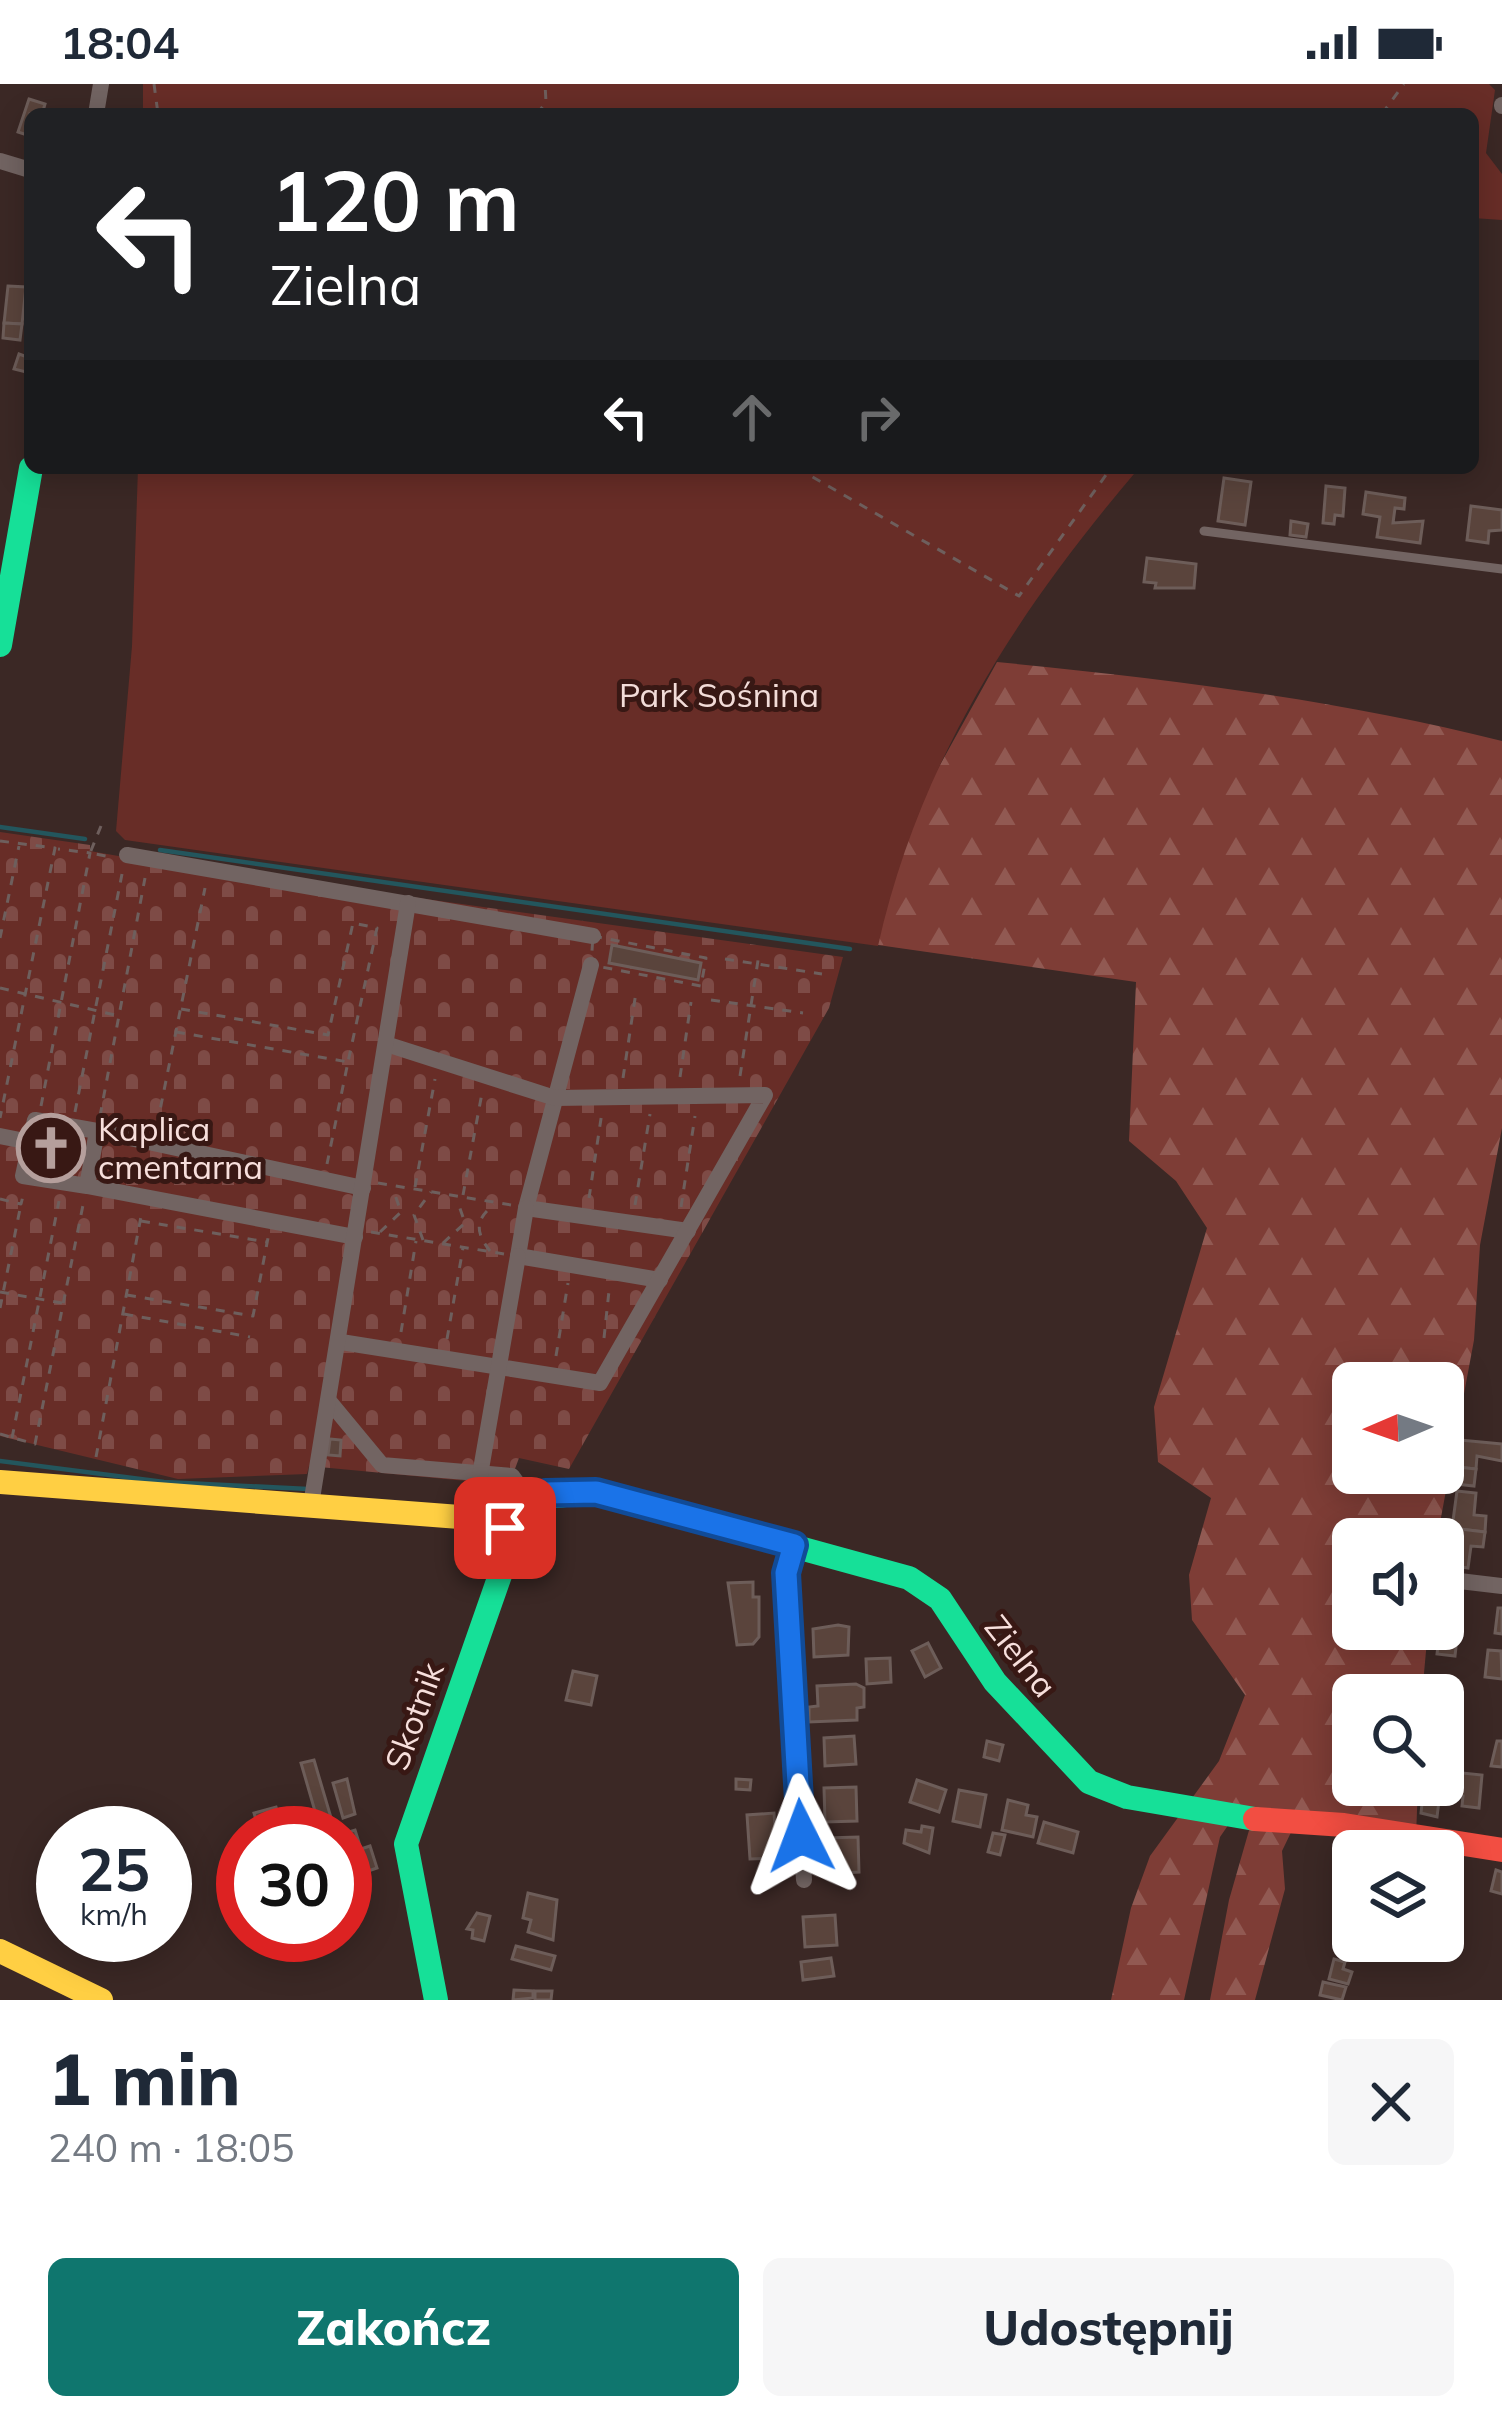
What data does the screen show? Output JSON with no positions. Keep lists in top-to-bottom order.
{
  "streets": {
    "street": ["Zielna", "Skotnik"]
  },
  "parks": ["Park Sośnina"],
  "places": {
    "church": ["Kaplica cmentarna"]
  },
  "north": "left",
  "page": {
    "status": "18:04",
    "turn": ["120 m", "Zielna"],
    "speed": "25 km/h",
    "limit": "30",
    "heading": ["1 min", "240 m · 18:05"],
    "buttons": ["Zakończ", "Udostępnij"]
  }
}
